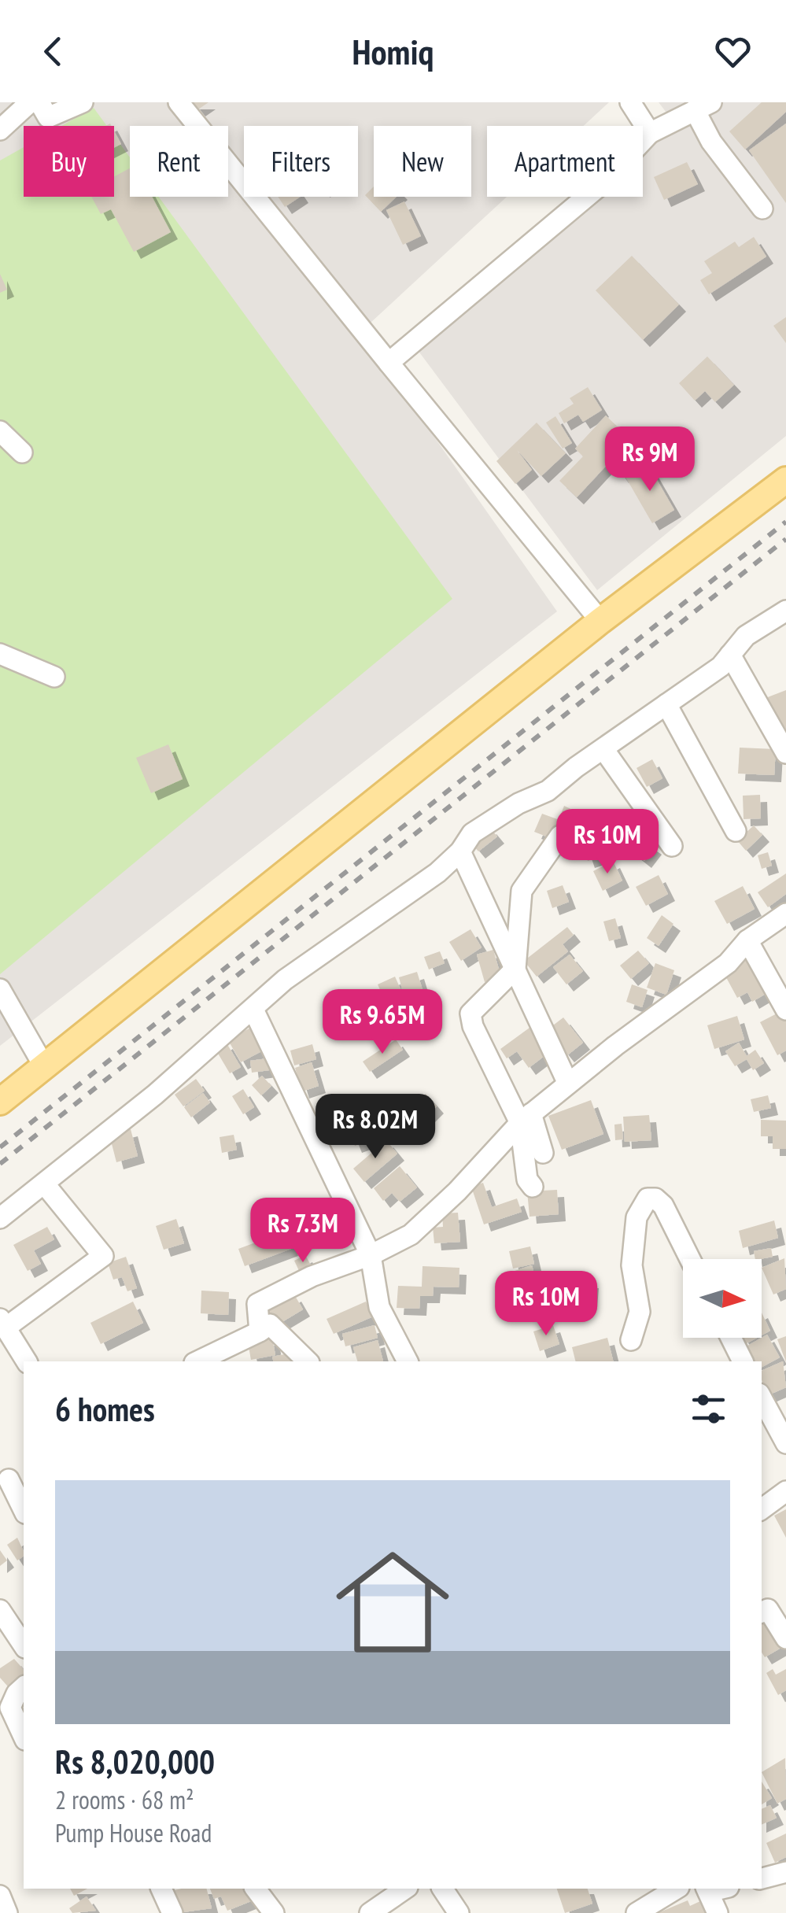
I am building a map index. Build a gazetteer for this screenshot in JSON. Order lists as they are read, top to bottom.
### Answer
{
  "north": "right",
  "page": {
    "header": "Homiq",
    "chip": [
      "Buy",
      "Rent",
      "Filters",
      "New",
      "Apartment"
    ],
    "price": [
      "Rs 9M",
      "Rs 10M",
      "Rs 9.65M",
      "Rs 8.02M",
      "Rs 7.3M",
      "Rs 10M"
    ],
    "heading": "6 homes",
    "list": [
      {
        "name": "Rs 8,020,000",
        "note": "2 rooms · 68 m² · Pump House Road"
      }
    ]
  }
}
